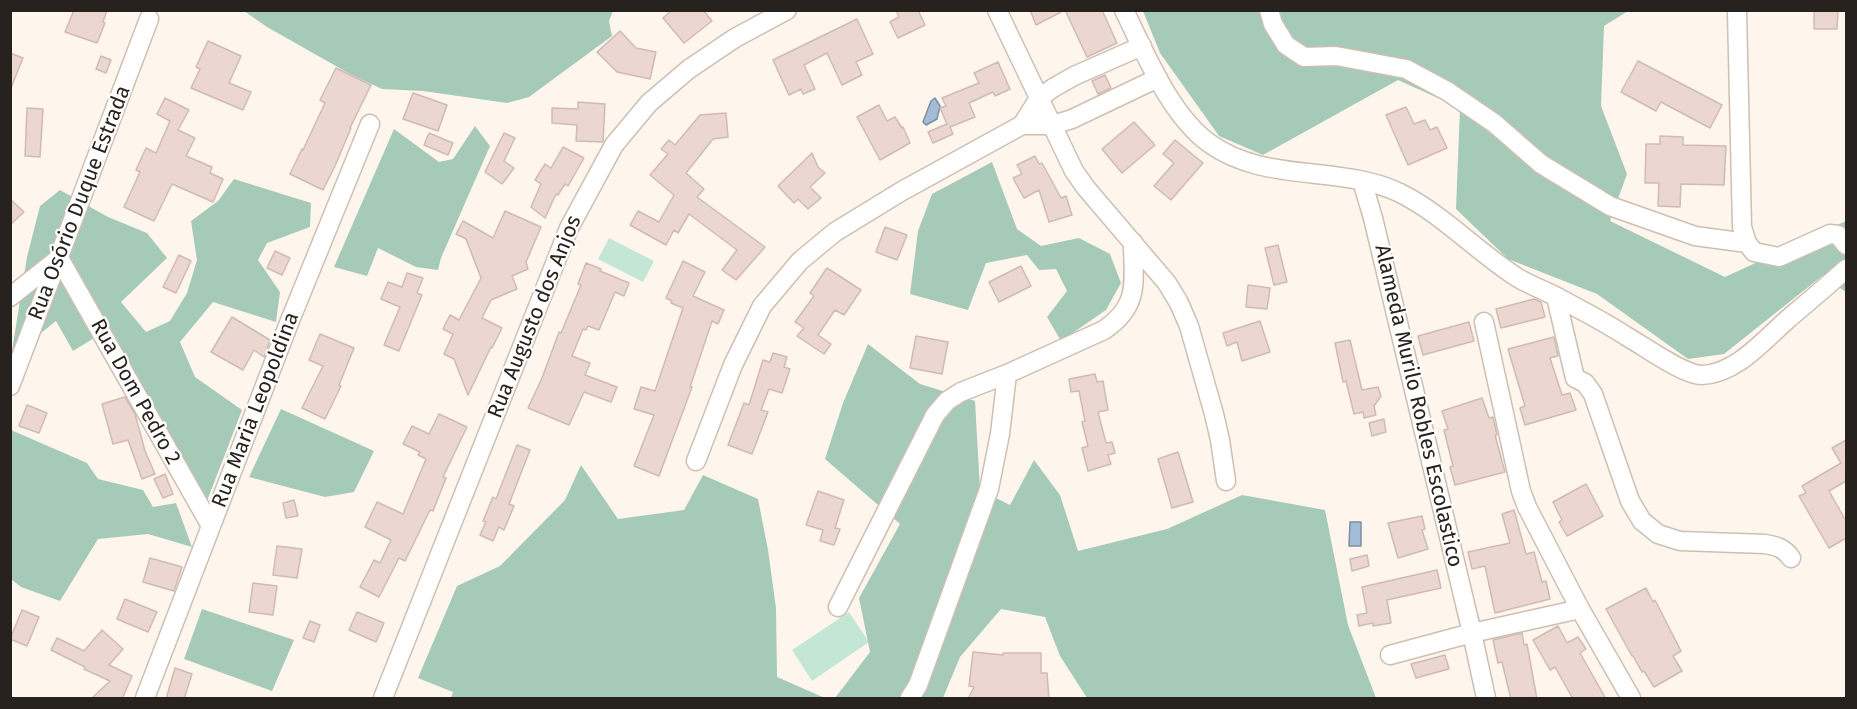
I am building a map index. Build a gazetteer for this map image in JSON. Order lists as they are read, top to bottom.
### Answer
{
  "streets": {
    "street": [
      "Rua Osório Duque Estrada",
      "Rua Augusto dos Anjos",
      "Rua Dom Pedro 2",
      "Alameda Murilo Robles Escolastico",
      "Rua Maria Leopoldina"
    ]
  },
  "crossings": [
    ["Rua Osório Duque Estrada", "Rua Dom Pedro 2"],
    ["Rua Dom Pedro 2", "Rua Maria Leopoldina"]
  ]
}
